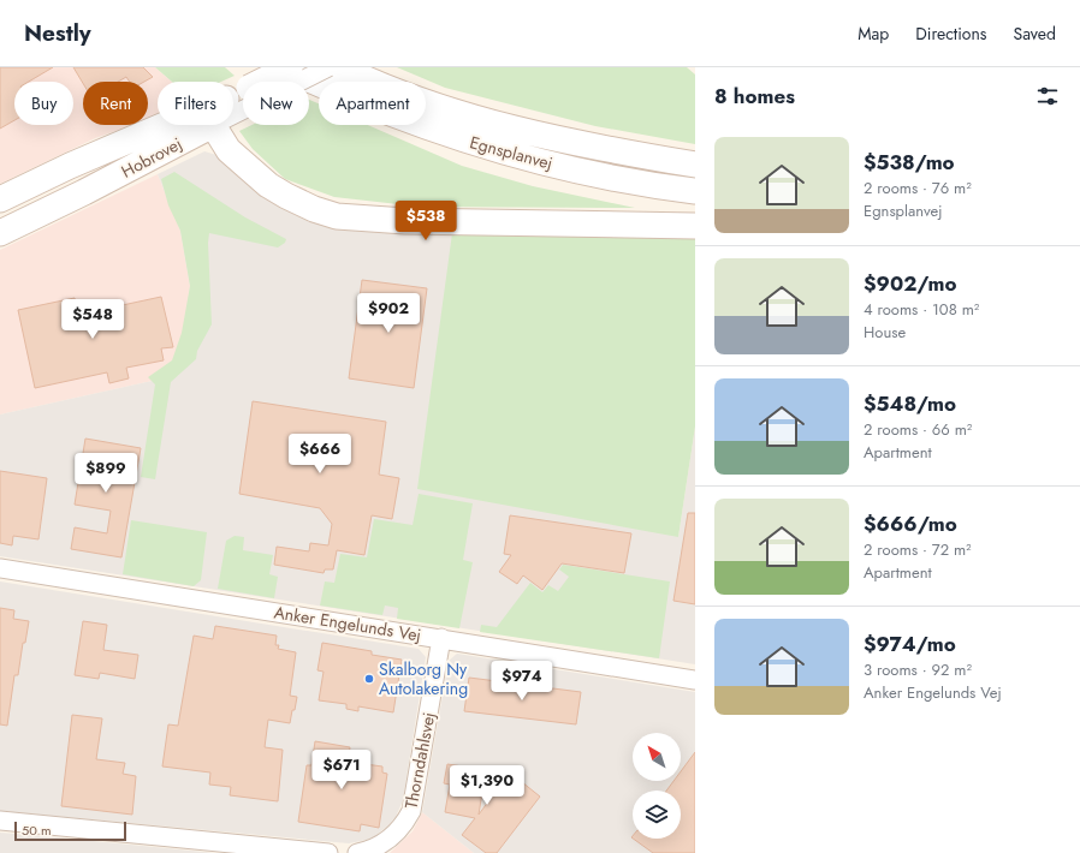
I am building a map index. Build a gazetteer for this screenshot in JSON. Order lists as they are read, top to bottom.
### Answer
{
  "streets": {
    "main road": ["Egnsplanvej", "Hobrovej"],
    "street": ["Anker Engelunds Vej", "Thorndahlsvej"]
  },
  "crossings": [
    ["Anker Engelunds Vej", "Thorndahlsvej"]
  ],
  "places": ["Skalborg Ny Autolakering"],
  "scale_bar": "50 m",
  "north": "top left",
  "page": {
    "header": "Nestly",
    "nav": ["Map", "Directions", "Saved"],
    "heading": "8 homes",
    "chip": [
      "Buy",
      "Rent",
      "Filters",
      "New",
      "Apartment"
    ],
    "list": [
      {
        "name": "$538/mo",
        "note": "2 rooms · 76 m² · Egnsplanvej"
      },
      {
        "name": "$902/mo",
        "note": "4 rooms · 108 m² · House"
      },
      {
        "name": "$548/mo",
        "note": "2 rooms · 66 m² · Apartment"
      },
      {
        "name": "$666/mo",
        "note": "2 rooms · 72 m² · Apartment"
      },
      {
        "name": "$974/mo",
        "note": "3 rooms · 92 m² · Anker Engelunds Vej"
      }
    ],
    "price": [
      "$538",
      "$902",
      "$548",
      "$666",
      "$899",
      "$974",
      "$671",
      "$1,390"
    ],
    "scale": "50 m"
  }
}
